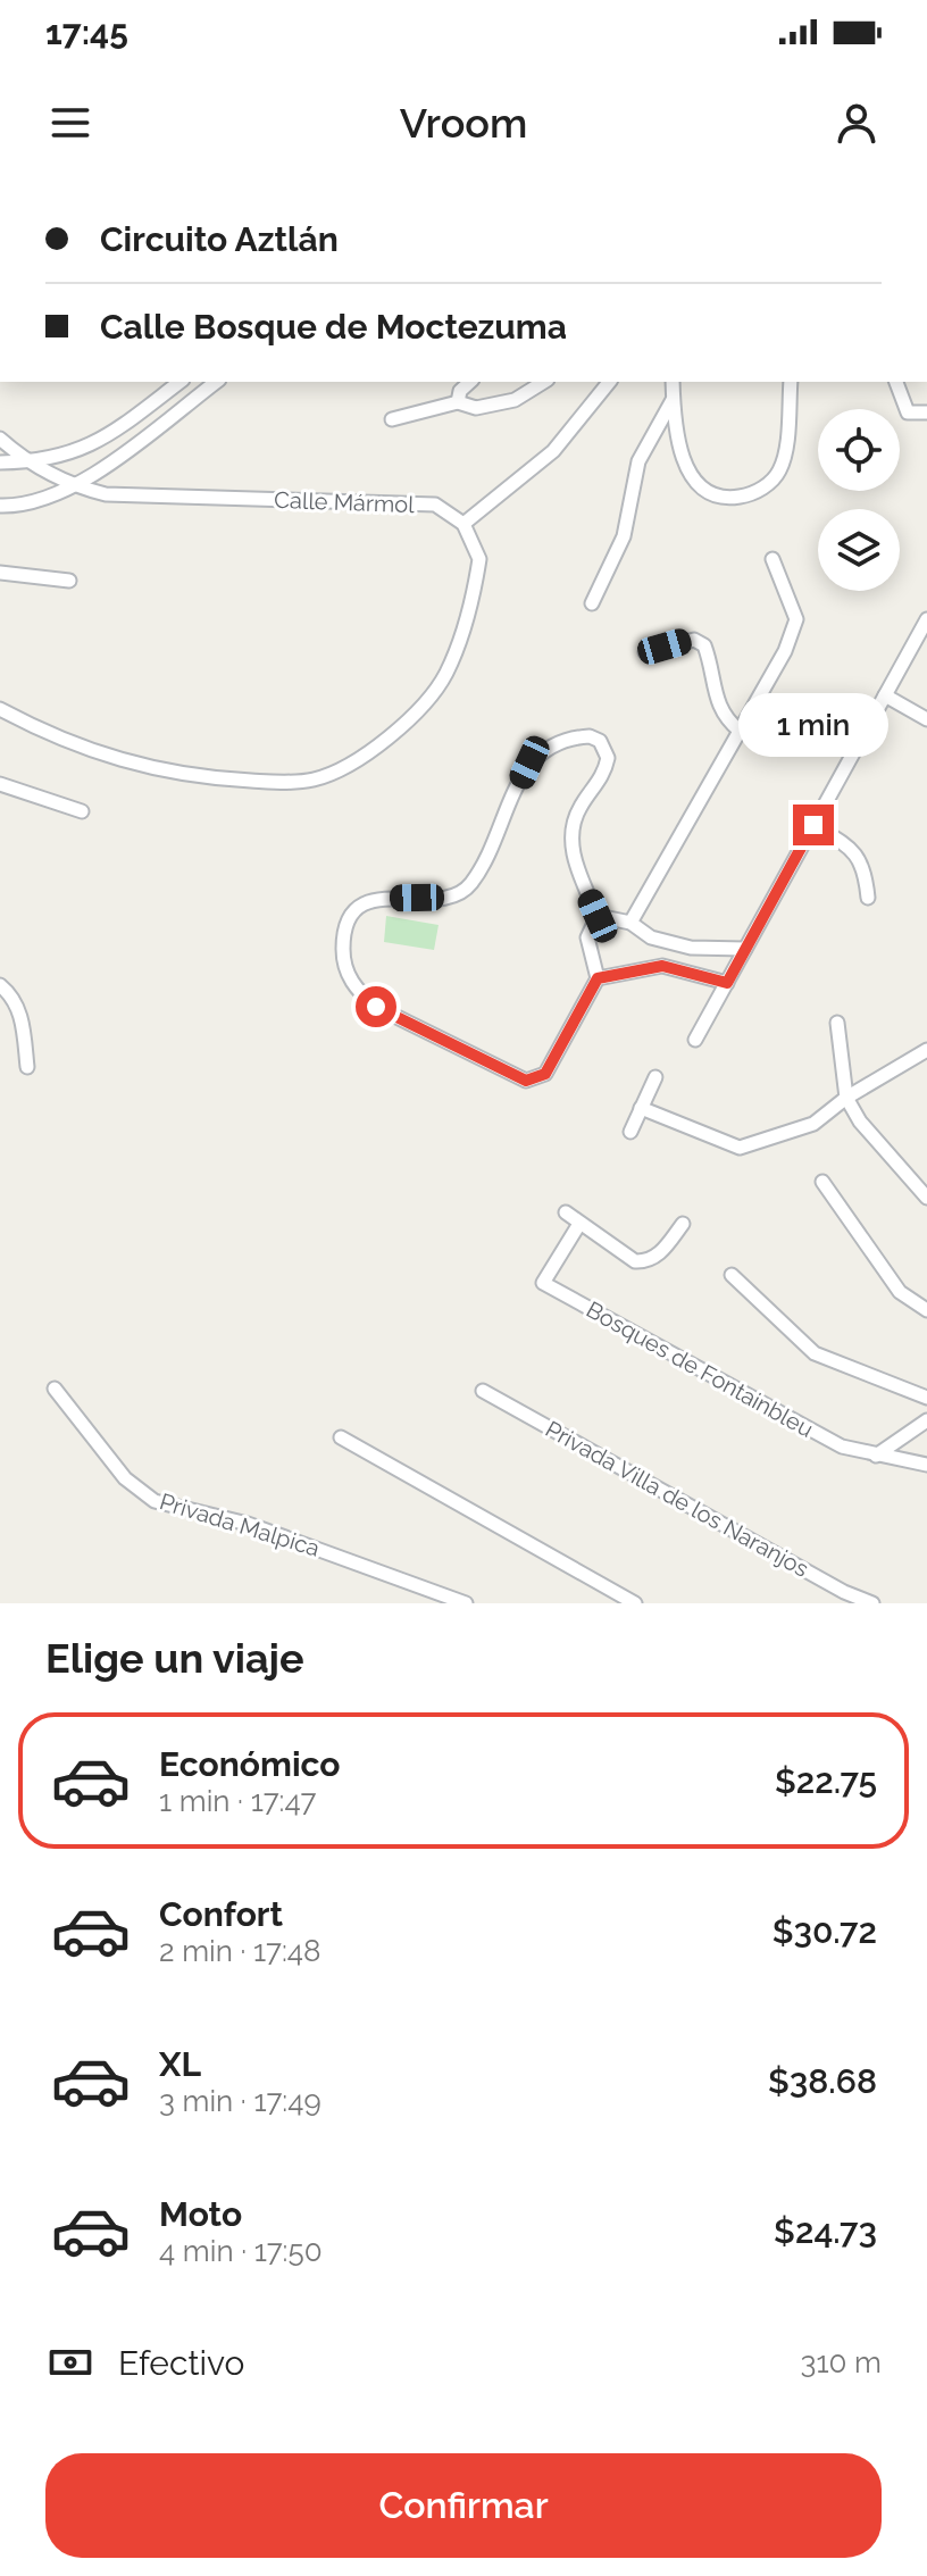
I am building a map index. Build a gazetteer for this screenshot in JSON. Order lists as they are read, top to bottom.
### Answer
{
  "streets": {
    "street": [
      "Calle Mármol",
      "Bosques de Fontainbleu",
      "Privada Villa de los Naranjos",
      "Privada Malpica"
    ]
  },
  "page": {
    "status": "17:45",
    "header": "Vroom",
    "banner": ["Circuito Aztlán", "Calle Bosque de Moctezuma"],
    "bubble": "1 min",
    "heading": "Elige un viaje",
    "list": [
      {
        "name": "Económico",
        "note": "1 min · 17:47",
        "value": "$22.75"
      },
      {
        "name": "Confort",
        "note": "2 min · 17:48",
        "value": "$30.72"
      },
      {
        "name": "XL",
        "note": "3 min · 17:49",
        "value": "$38.68"
      },
      {
        "name": "Moto",
        "note": "4 min · 17:50",
        "value": "$24.73"
      }
    ],
    "pay": ["Efectivo", "310 m"],
    "buttons": "Confirmar"
  }
}
